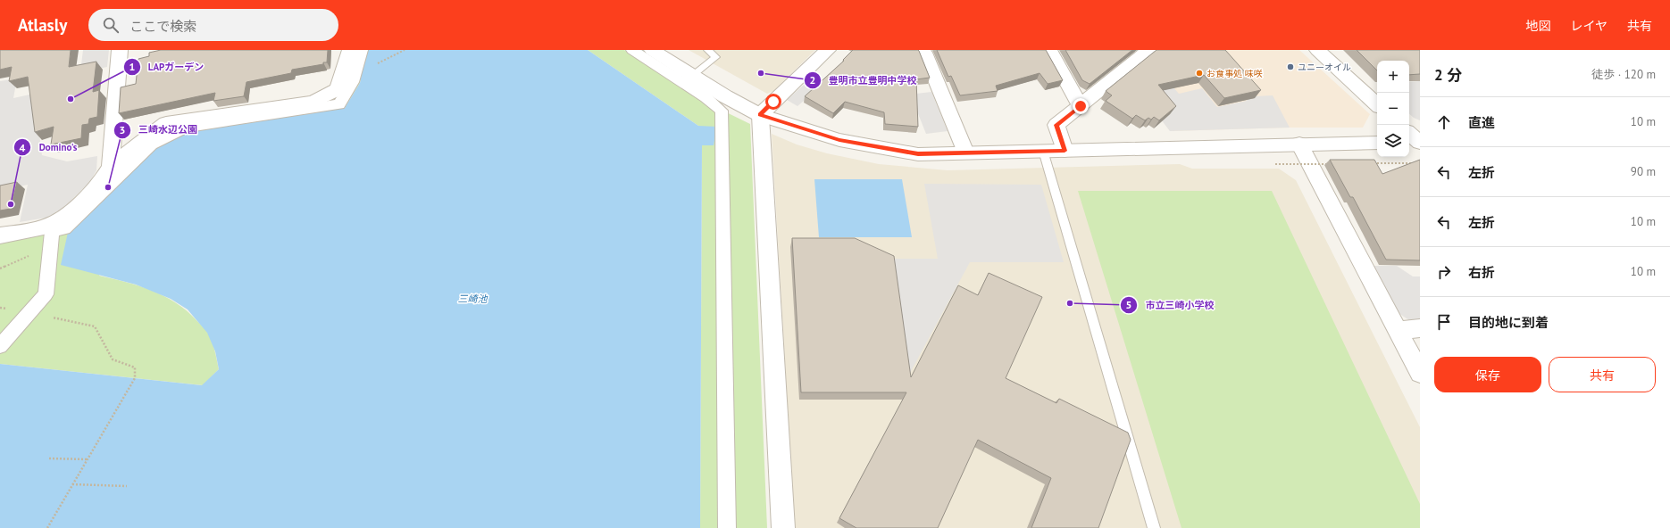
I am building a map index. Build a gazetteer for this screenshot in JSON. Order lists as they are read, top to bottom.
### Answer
{
  "water": ["三崎池"],
  "places": [
    "ユニーオイル",
    "豊明市立豊明中学校",
    "お食事処 味咲",
    "LAPガーデン",
    "三崎水辺公園",
    "Domino's",
    "市立三崎小学校"
  ],
  "page": {
    "header": "Atlasly",
    "search": "ここで検索",
    "nav": ["地図", "レイヤ", "共有"],
    "heading": ["2 分", "徒歩 · 120 m"],
    "map_buttons": ["+", "−"],
    "list": [
      ["直進", "10 m"],
      ["左折", "90 m"],
      ["左折", "10 m"],
      ["右折", "10 m"],
      "目的地に到着"
    ],
    "buttons": ["保存", "共有"]
  }
}
